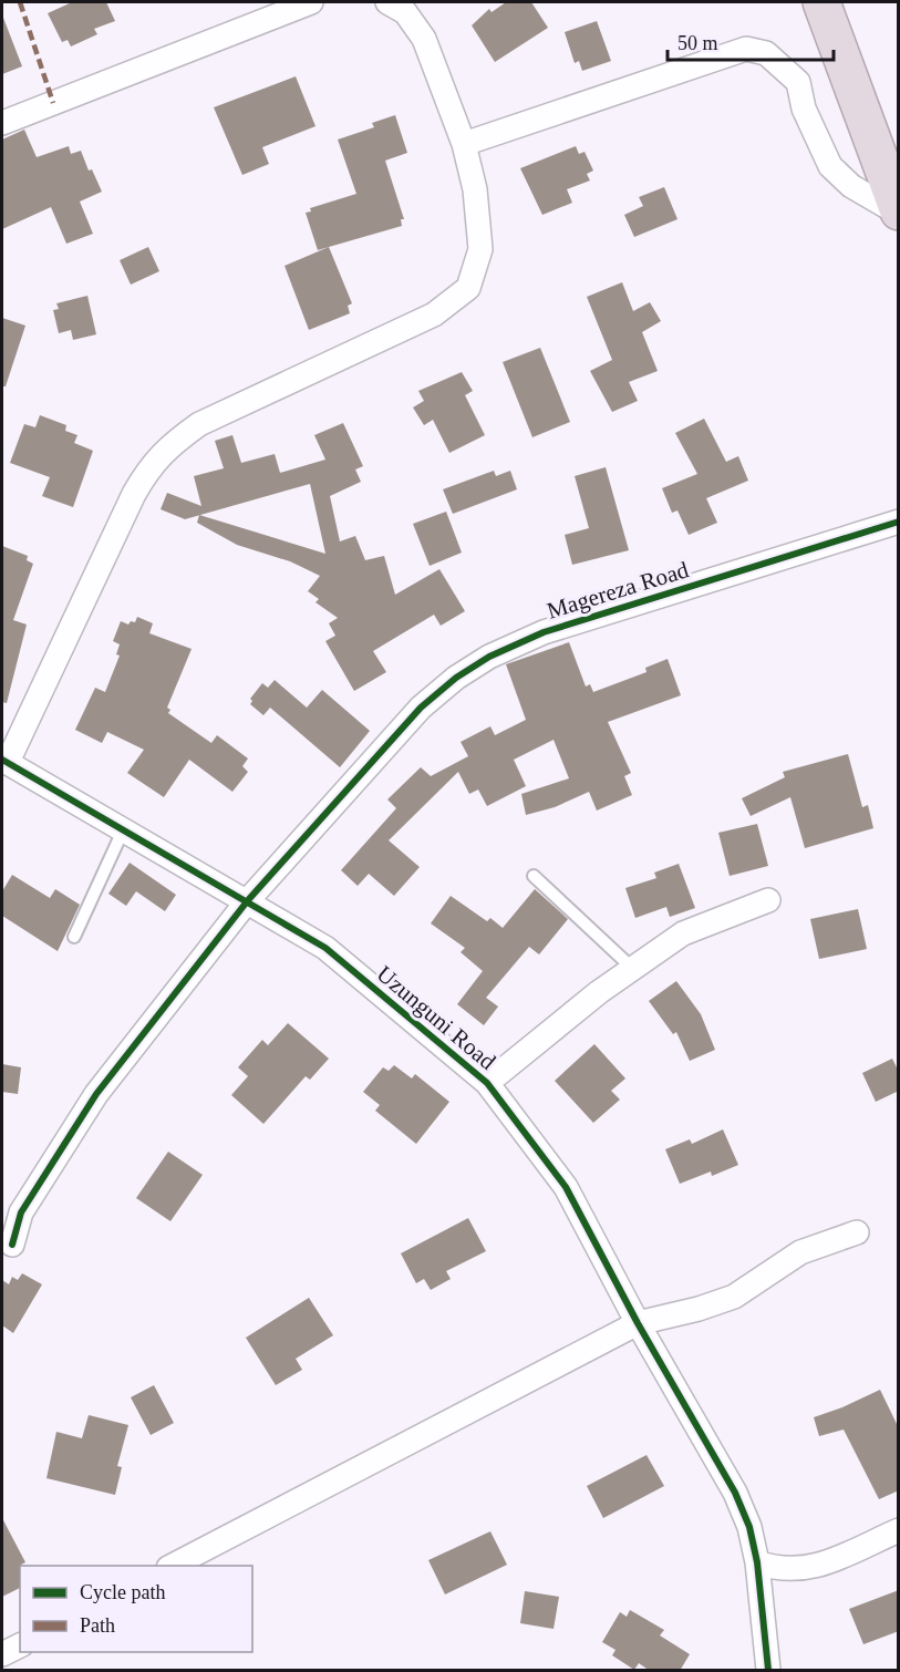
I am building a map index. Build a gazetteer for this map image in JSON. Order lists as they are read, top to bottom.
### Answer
{
  "streets": {
    "street": ["Magereza Road", "Uzunguni Road"]
  },
  "crossings": [
    ["Magereza Road", "Uzunguni Road"]
  ],
  "legend": ["Cycle path", "Path"],
  "scale_bar": "50 m"
}
